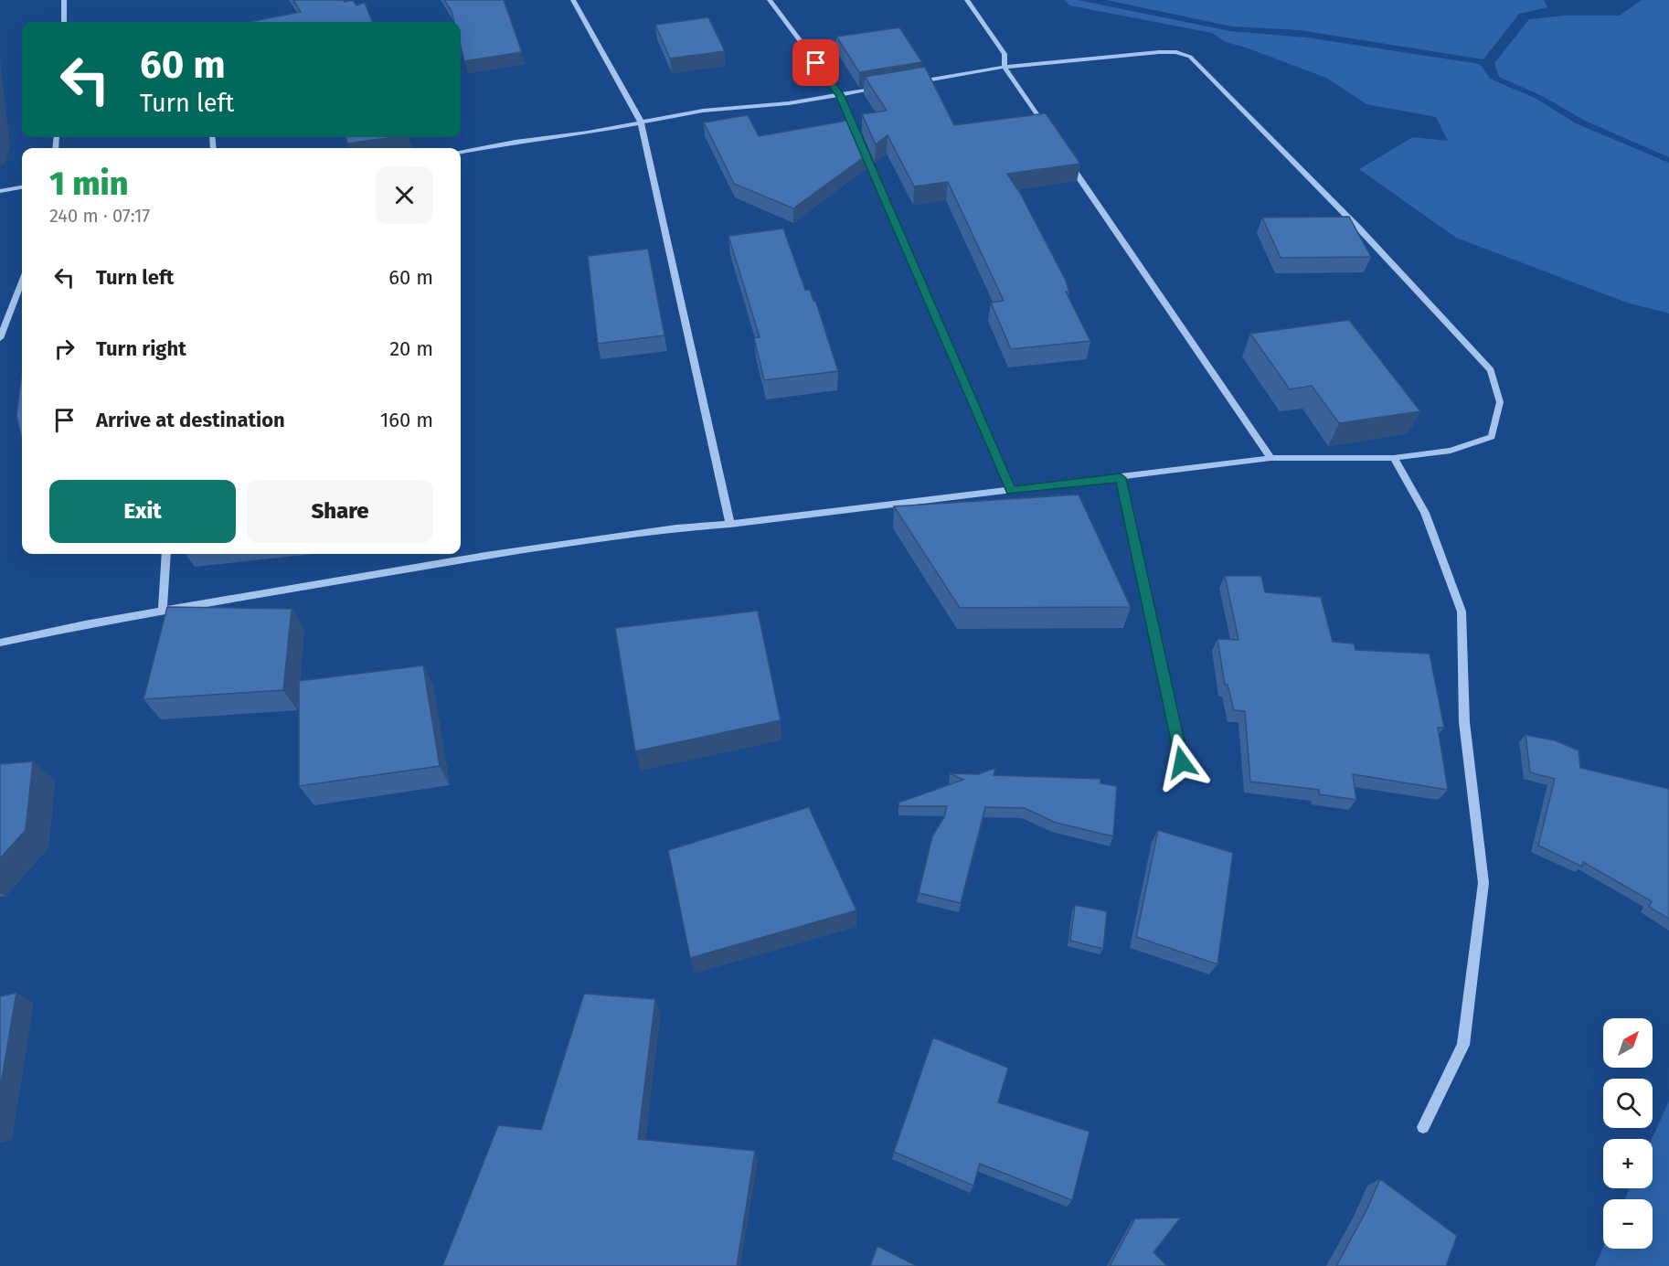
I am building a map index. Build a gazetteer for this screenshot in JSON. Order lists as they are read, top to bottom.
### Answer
{
  "north": "top right",
  "page": {
    "turn": ["60 m", "Turn left"],
    "heading": ["1 min", "240 m · 07:17"],
    "list": [
      {
        "name": "Turn left",
        "value": "60 m"
      },
      {
        "name": "Turn right",
        "value": "20 m"
      },
      {
        "name": "Arrive at destination",
        "value": "160 m"
      }
    ],
    "buttons": ["Exit", "Share"],
    "map_buttons": ["+", "−"]
  }
}
